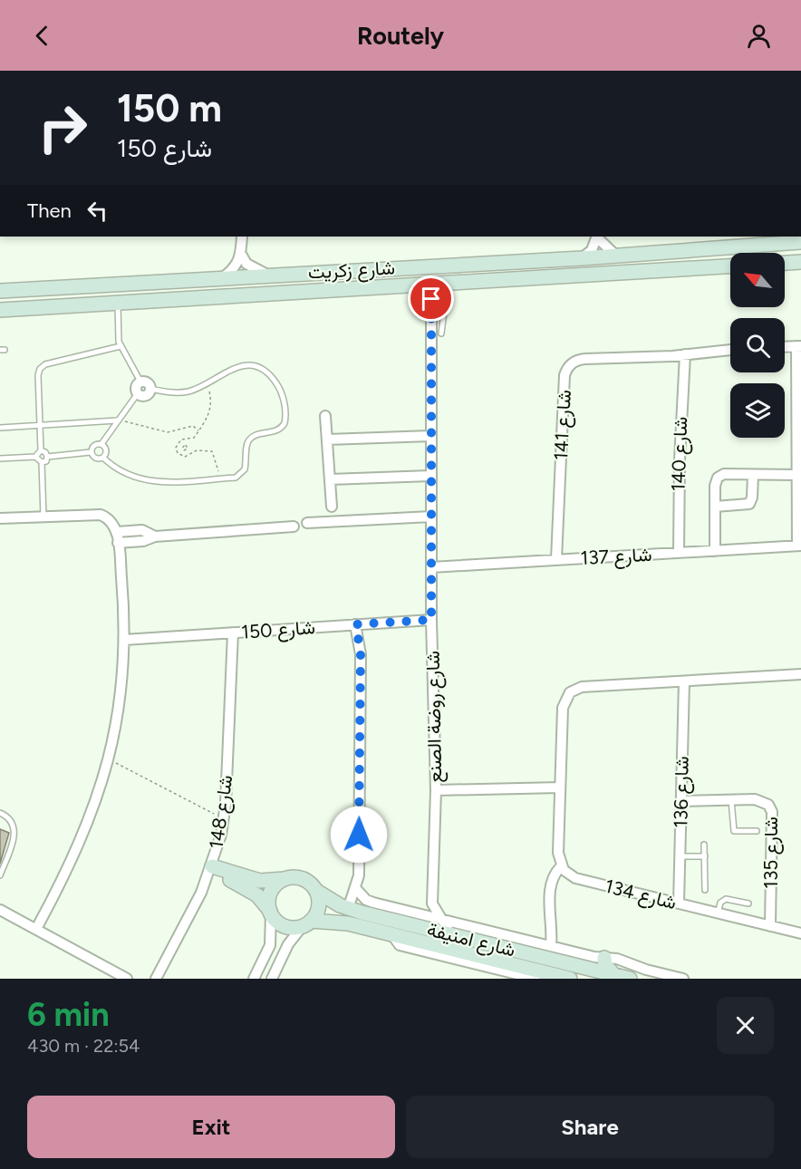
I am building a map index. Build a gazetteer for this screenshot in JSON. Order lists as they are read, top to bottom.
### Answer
{
  "streets": {
    "street": [
      "شارع زكريت",
      "شارع 141",
      "شارع 140",
      "شارع 137",
      "شارع 150",
      "شارع روضة الصنع",
      "شارع 136",
      "شارع 148",
      "شارع 135",
      "شارع 134",
      "شارع امنيفة"
    ]
  },
  "crossings": [
    ["شارع زكريت", "شارع روضة الصنع"],
    ["شارع 141", "شارع 140"],
    ["شارع 141", "شارع 137"],
    ["شارع 140", "شارع 137"],
    ["شارع 137", "شارع روضة الصنع"],
    ["شارع 150", "شارع روضة الصنع"],
    ["شارع 150", "شارع 148"],
    ["شارع روضة الصنع", "شارع امنيفة"],
    ["شارع 136", "شارع 135"],
    ["شارع 136", "شارع 134"],
    ["شارع 135", "شارع 134"]
  ],
  "north": "top left",
  "page": {
    "header": "Routely",
    "turn": ["150 m", "شارع 150"],
    "then": "Then",
    "heading": ["6 min", "430 m · 22:54"],
    "buttons": ["Exit", "Share"]
  }
}
